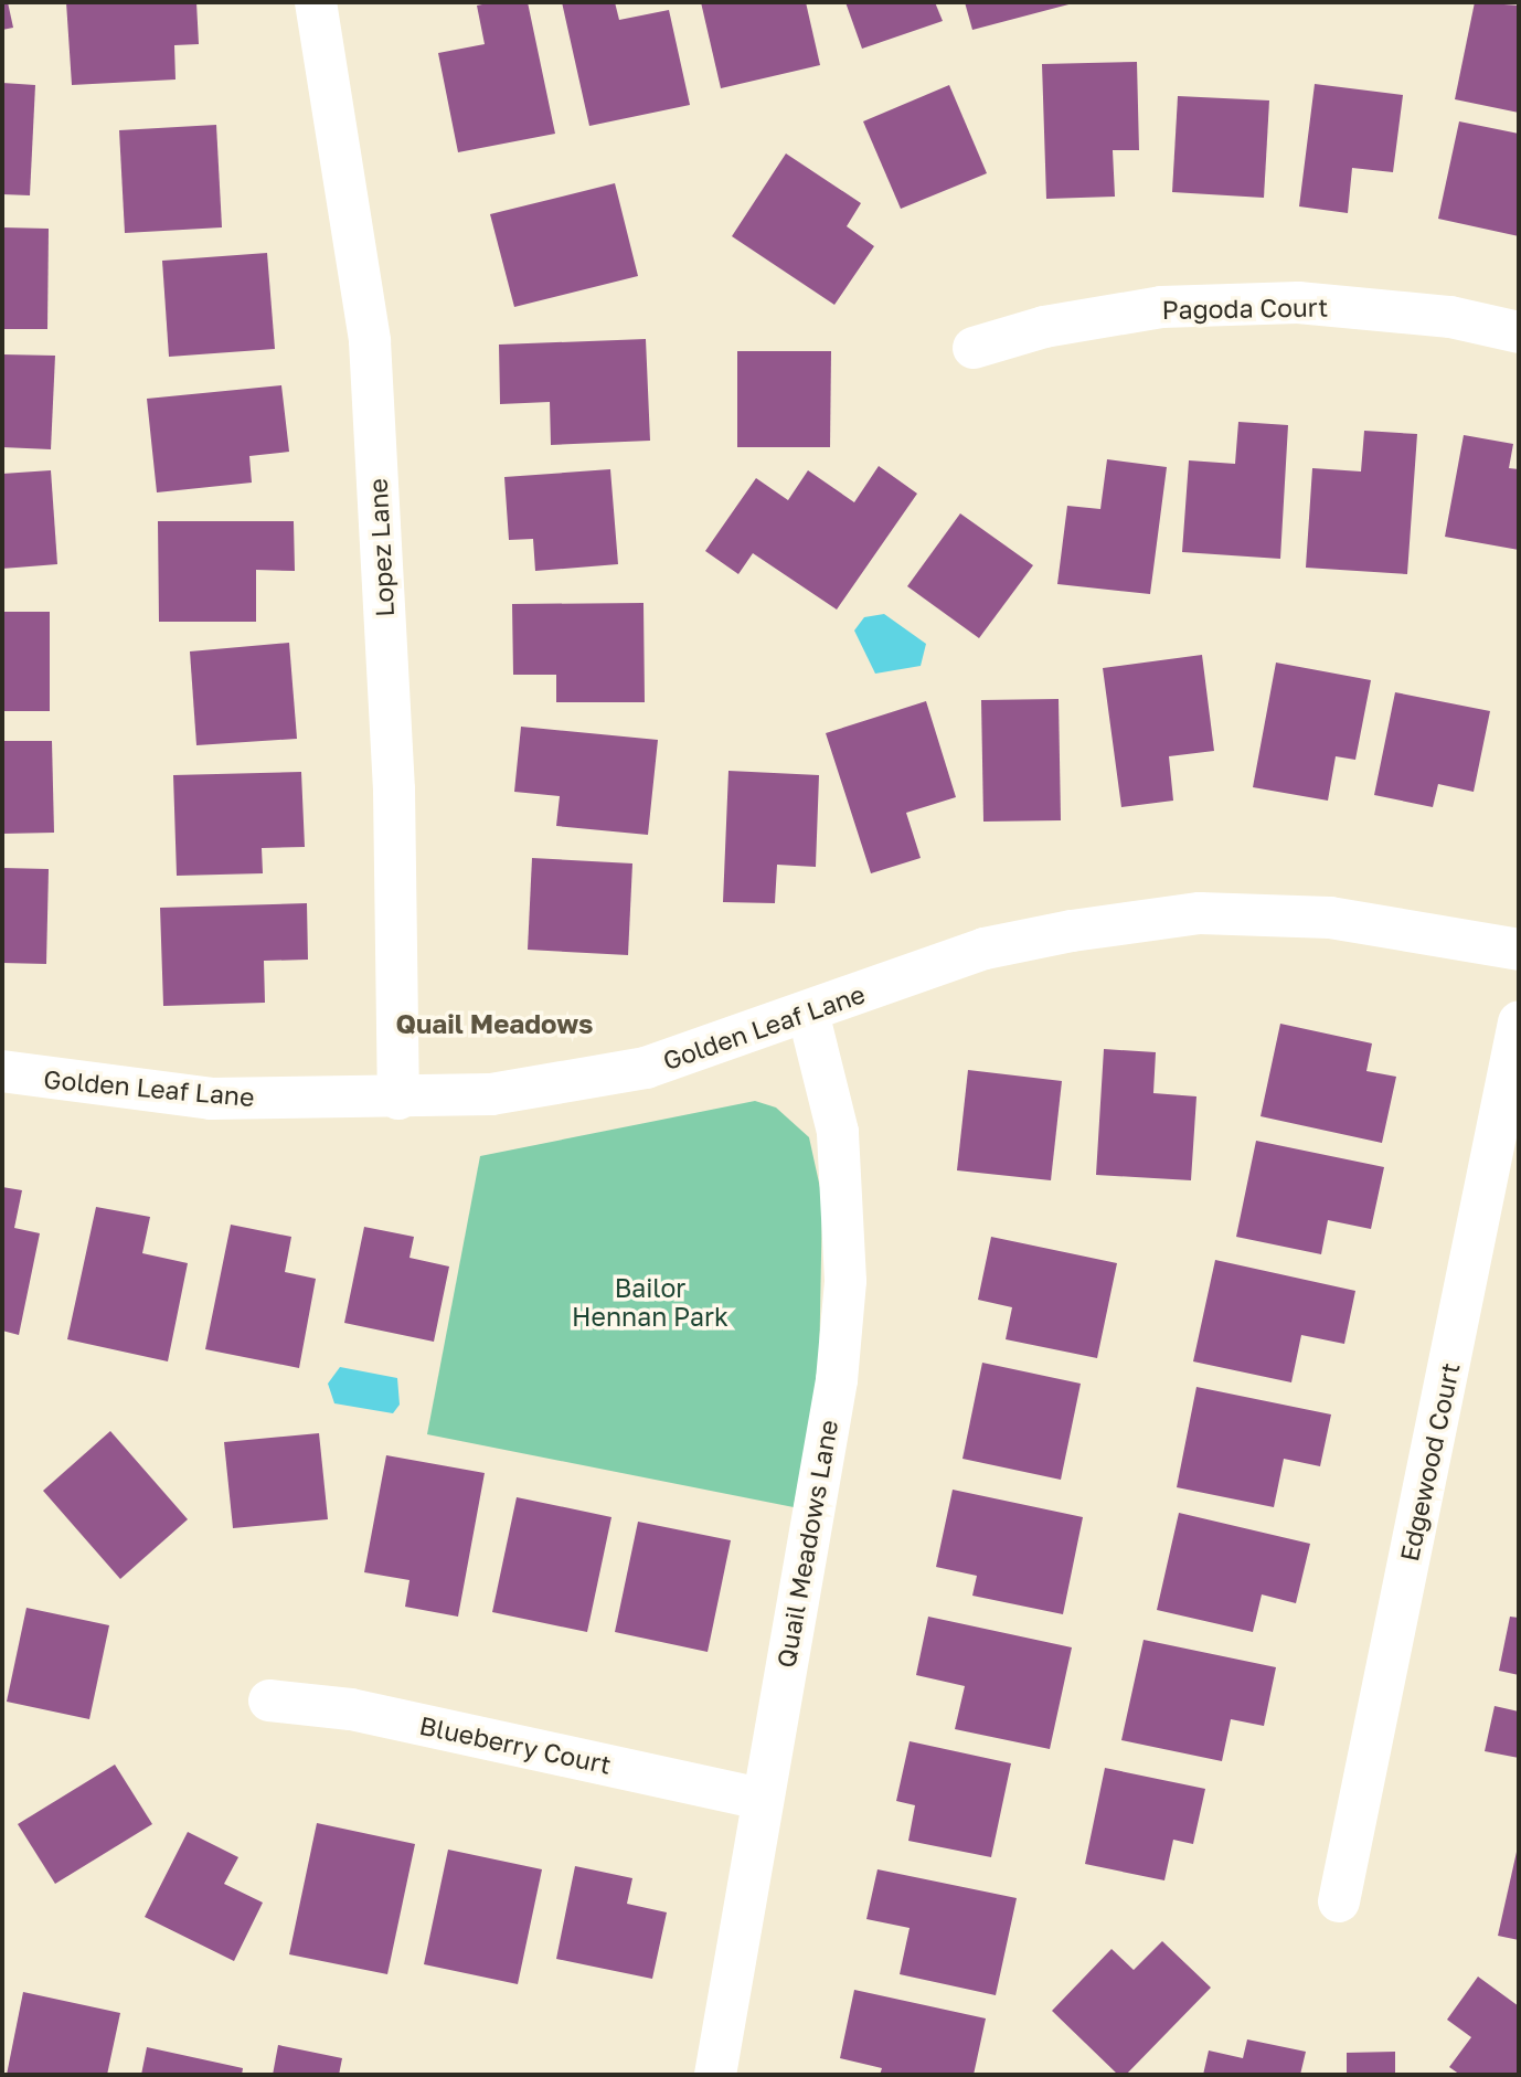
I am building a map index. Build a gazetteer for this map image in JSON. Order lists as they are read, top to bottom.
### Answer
{
  "streets": {
    "street": [
      "Pagoda Court",
      "Lopez Lane",
      "Golden Leaf Lane",
      "Edgewood Court",
      "Quail Meadows Lane",
      "Blueberry Court"
    ]
  },
  "crossings": [
    ["Lopez Lane", "Golden Leaf Lane"],
    ["Golden Leaf Lane", "Quail Meadows Lane"],
    ["Quail Meadows Lane", "Blueberry Court"]
  ],
  "districts": ["Quail Meadows"],
  "parks": ["Bailor Hennan Park"]
}
